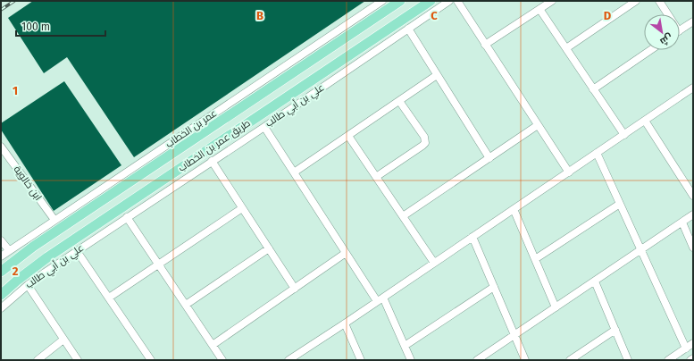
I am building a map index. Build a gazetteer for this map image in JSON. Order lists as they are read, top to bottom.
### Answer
{
  "streets": {
    "main road": ["طريق عمر بن الخطاب"],
    "street": ["علي بن أبي طالب", "عمر بن الخطاب", "ابن خالوية"]
  },
  "crossings": [
    ["عمر بن الخطاب", "ابن خالوية"]
  ],
  "scale_bar": "100 m",
  "north": "bottom right",
  "grid": {
    "columns": ["B", "C", "D"],
    "rows": ["1", "2"]
  }
}
